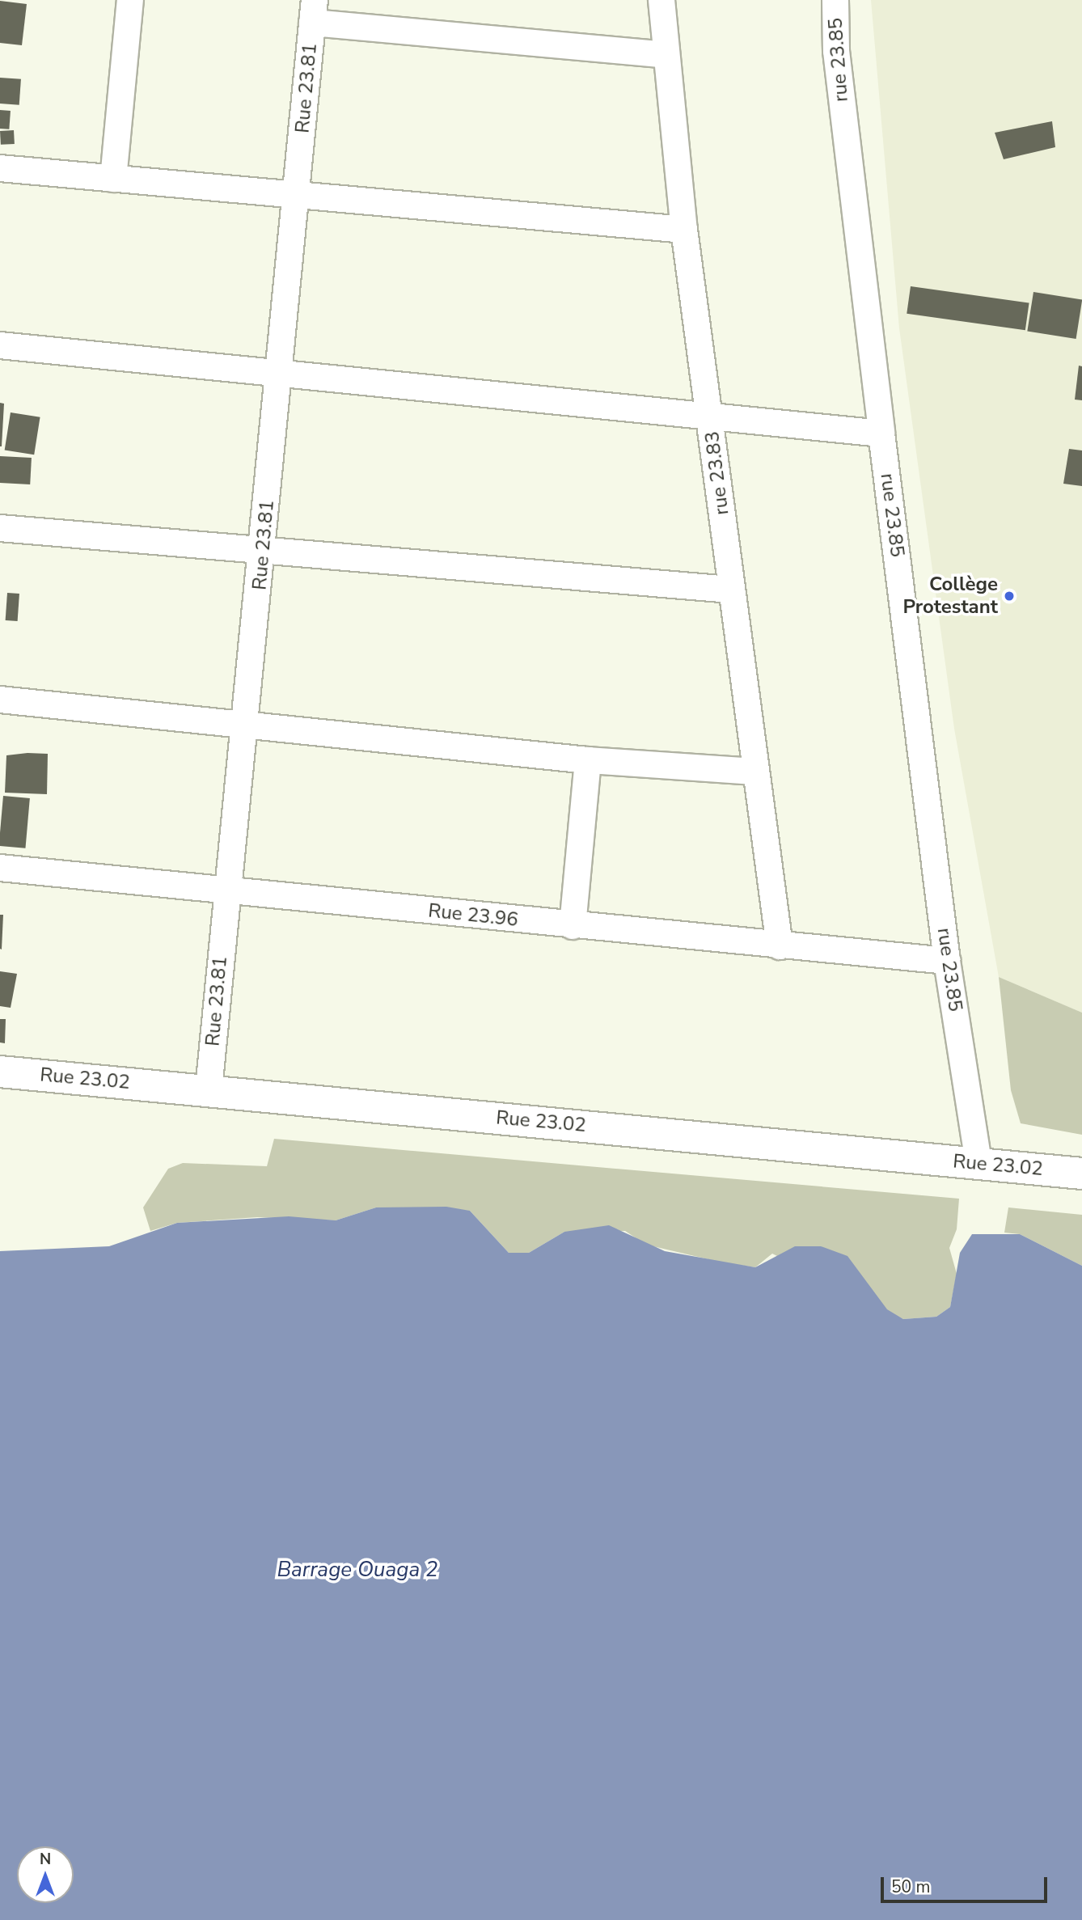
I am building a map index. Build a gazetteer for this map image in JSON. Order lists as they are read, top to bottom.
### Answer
{
  "streets": {
    "street": [
      "rue 23.85",
      "Rue 23.81",
      "rue 23.83",
      "Rue 23.96",
      "Rue 23.02"
    ]
  },
  "crossings": [
    ["rue 23.85", "Rue 23.96"],
    ["rue 23.85", "Rue 23.02"],
    ["Rue 23.81", "Rue 23.96"],
    ["Rue 23.81", "Rue 23.02"],
    ["rue 23.83", "Rue 23.96"]
  ],
  "water": ["Barrage Ouaga 2"],
  "places": ["Collège Protestant"],
  "scale_bar": "50 m",
  "north": "top"
}
